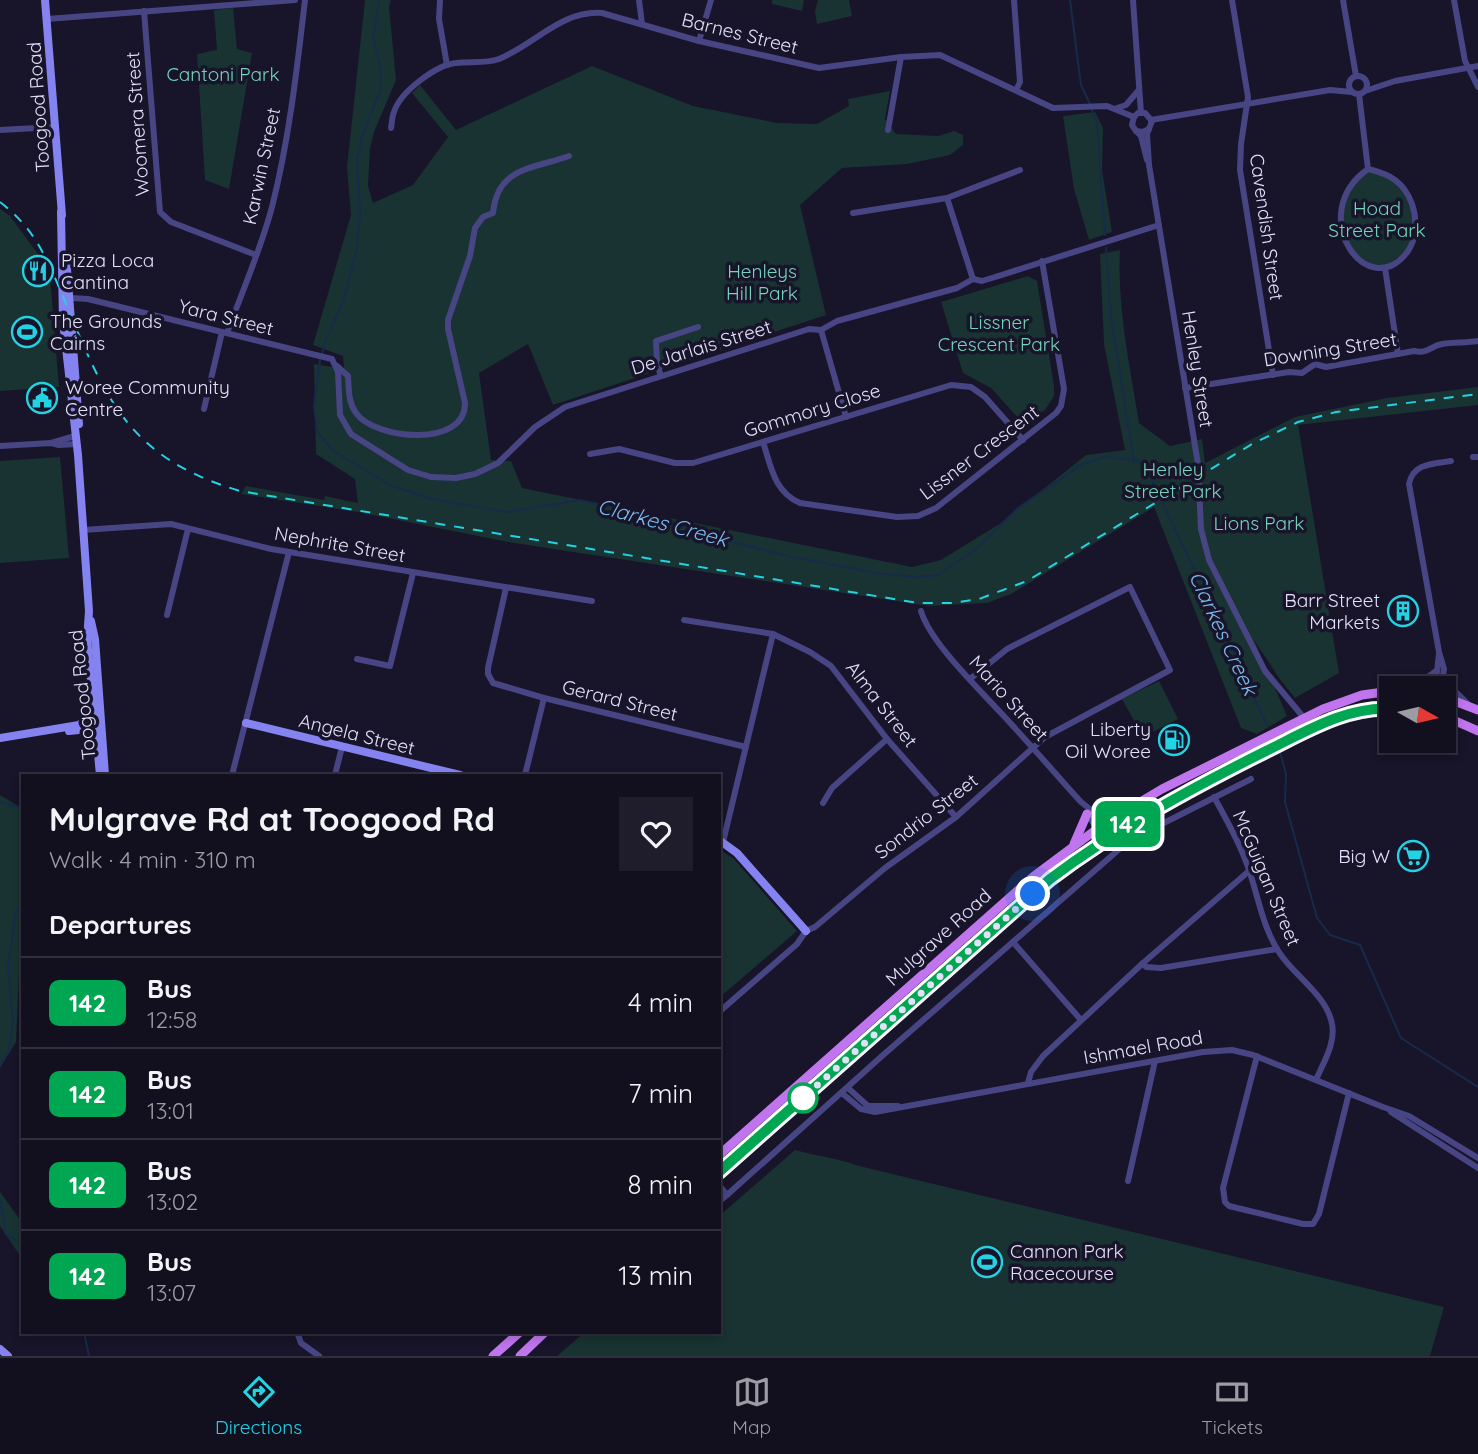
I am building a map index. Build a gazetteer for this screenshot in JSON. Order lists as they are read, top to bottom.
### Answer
{
  "streets": {
    "main road": ["Mulgrave Road"],
    "street": [
      "Barnes Street",
      "Toogood Road",
      "Woomera Street",
      "Karwin Street",
      "Cavendish Street",
      "Yara Street",
      "De Jarlais Street",
      "Downing Street",
      "Henley Street",
      "Gommory Close",
      "Lissner Crescent",
      "Nephrite Street",
      "Mario Street",
      "Gerard Street",
      "Alma Street",
      "Angela Street",
      "Sondrio Street",
      "McGuigan Street",
      "Ishmael Road"
    ]
  },
  "crossings": [
    ["Barnes Street", "Henley Street"],
    ["Toogood Road", "Yara Street"],
    ["Toogood Road", "Nephrite Street"],
    ["Woomera Street", "Karwin Street"],
    ["Karwin Street", "Yara Street"],
    ["Cavendish Street", "Downing Street"],
    ["Yara Street", "De Jarlais Street"],
    ["De Jarlais Street", "Henley Street"],
    ["De Jarlais Street", "Lissner Crescent"],
    ["Downing Street", "Henley Street"],
    ["Henley Street", "Mulgrave Road"],
    ["Gommory Close", "Lissner Crescent"],
    ["Nephrite Street", "Gerard Street"],
    ["Mario Street", "Sondrio Street"],
    ["Mario Street", "Mulgrave Road"],
    ["Alma Street", "Sondrio Street"],
    ["McGuigan Street", "Ishmael Road"]
  ],
  "water": ["Clarkes Creek"],
  "parks": [
    "Cantoni Park",
    "Hoad Street Park",
    "Henleys Hill Park",
    "Lissner Crescent Park",
    "Henley Street Park",
    "Lions Park"
  ],
  "places": {
    "restaurant": ["Pizza Loca Cantina"],
    "sports": ["The Grounds Cairns", "Cannon Park Racecourse"],
    "public building": ["Woree Community Centre"],
    "building": ["Barr Street Markets"],
    "fuel station": ["Liberty Oil Woree"],
    "supermarket": ["Big W"]
  },
  "lines": ["bus line 142"],
  "north": "right",
  "page": {
    "on_map": "142",
    "heading": [
      ["Mulgrave Rd at Toogood Rd", "Walk · 4 min · 310 m"],
      "Departures"
    ],
    "list": [
      {
        "mark": "142",
        "name": "Bus",
        "note": "12:58",
        "value": "4 min"
      },
      {
        "mark": "142",
        "name": "Bus",
        "note": "13:01",
        "value": "7 min"
      },
      {
        "mark": "142",
        "name": "Bus",
        "note": "13:02",
        "value": "8 min"
      },
      {
        "mark": "142",
        "name": "Bus",
        "note": "13:07",
        "value": "13 min"
      }
    ],
    "tabs": ["Directions", "Map", "Tickets"]
  }
}
